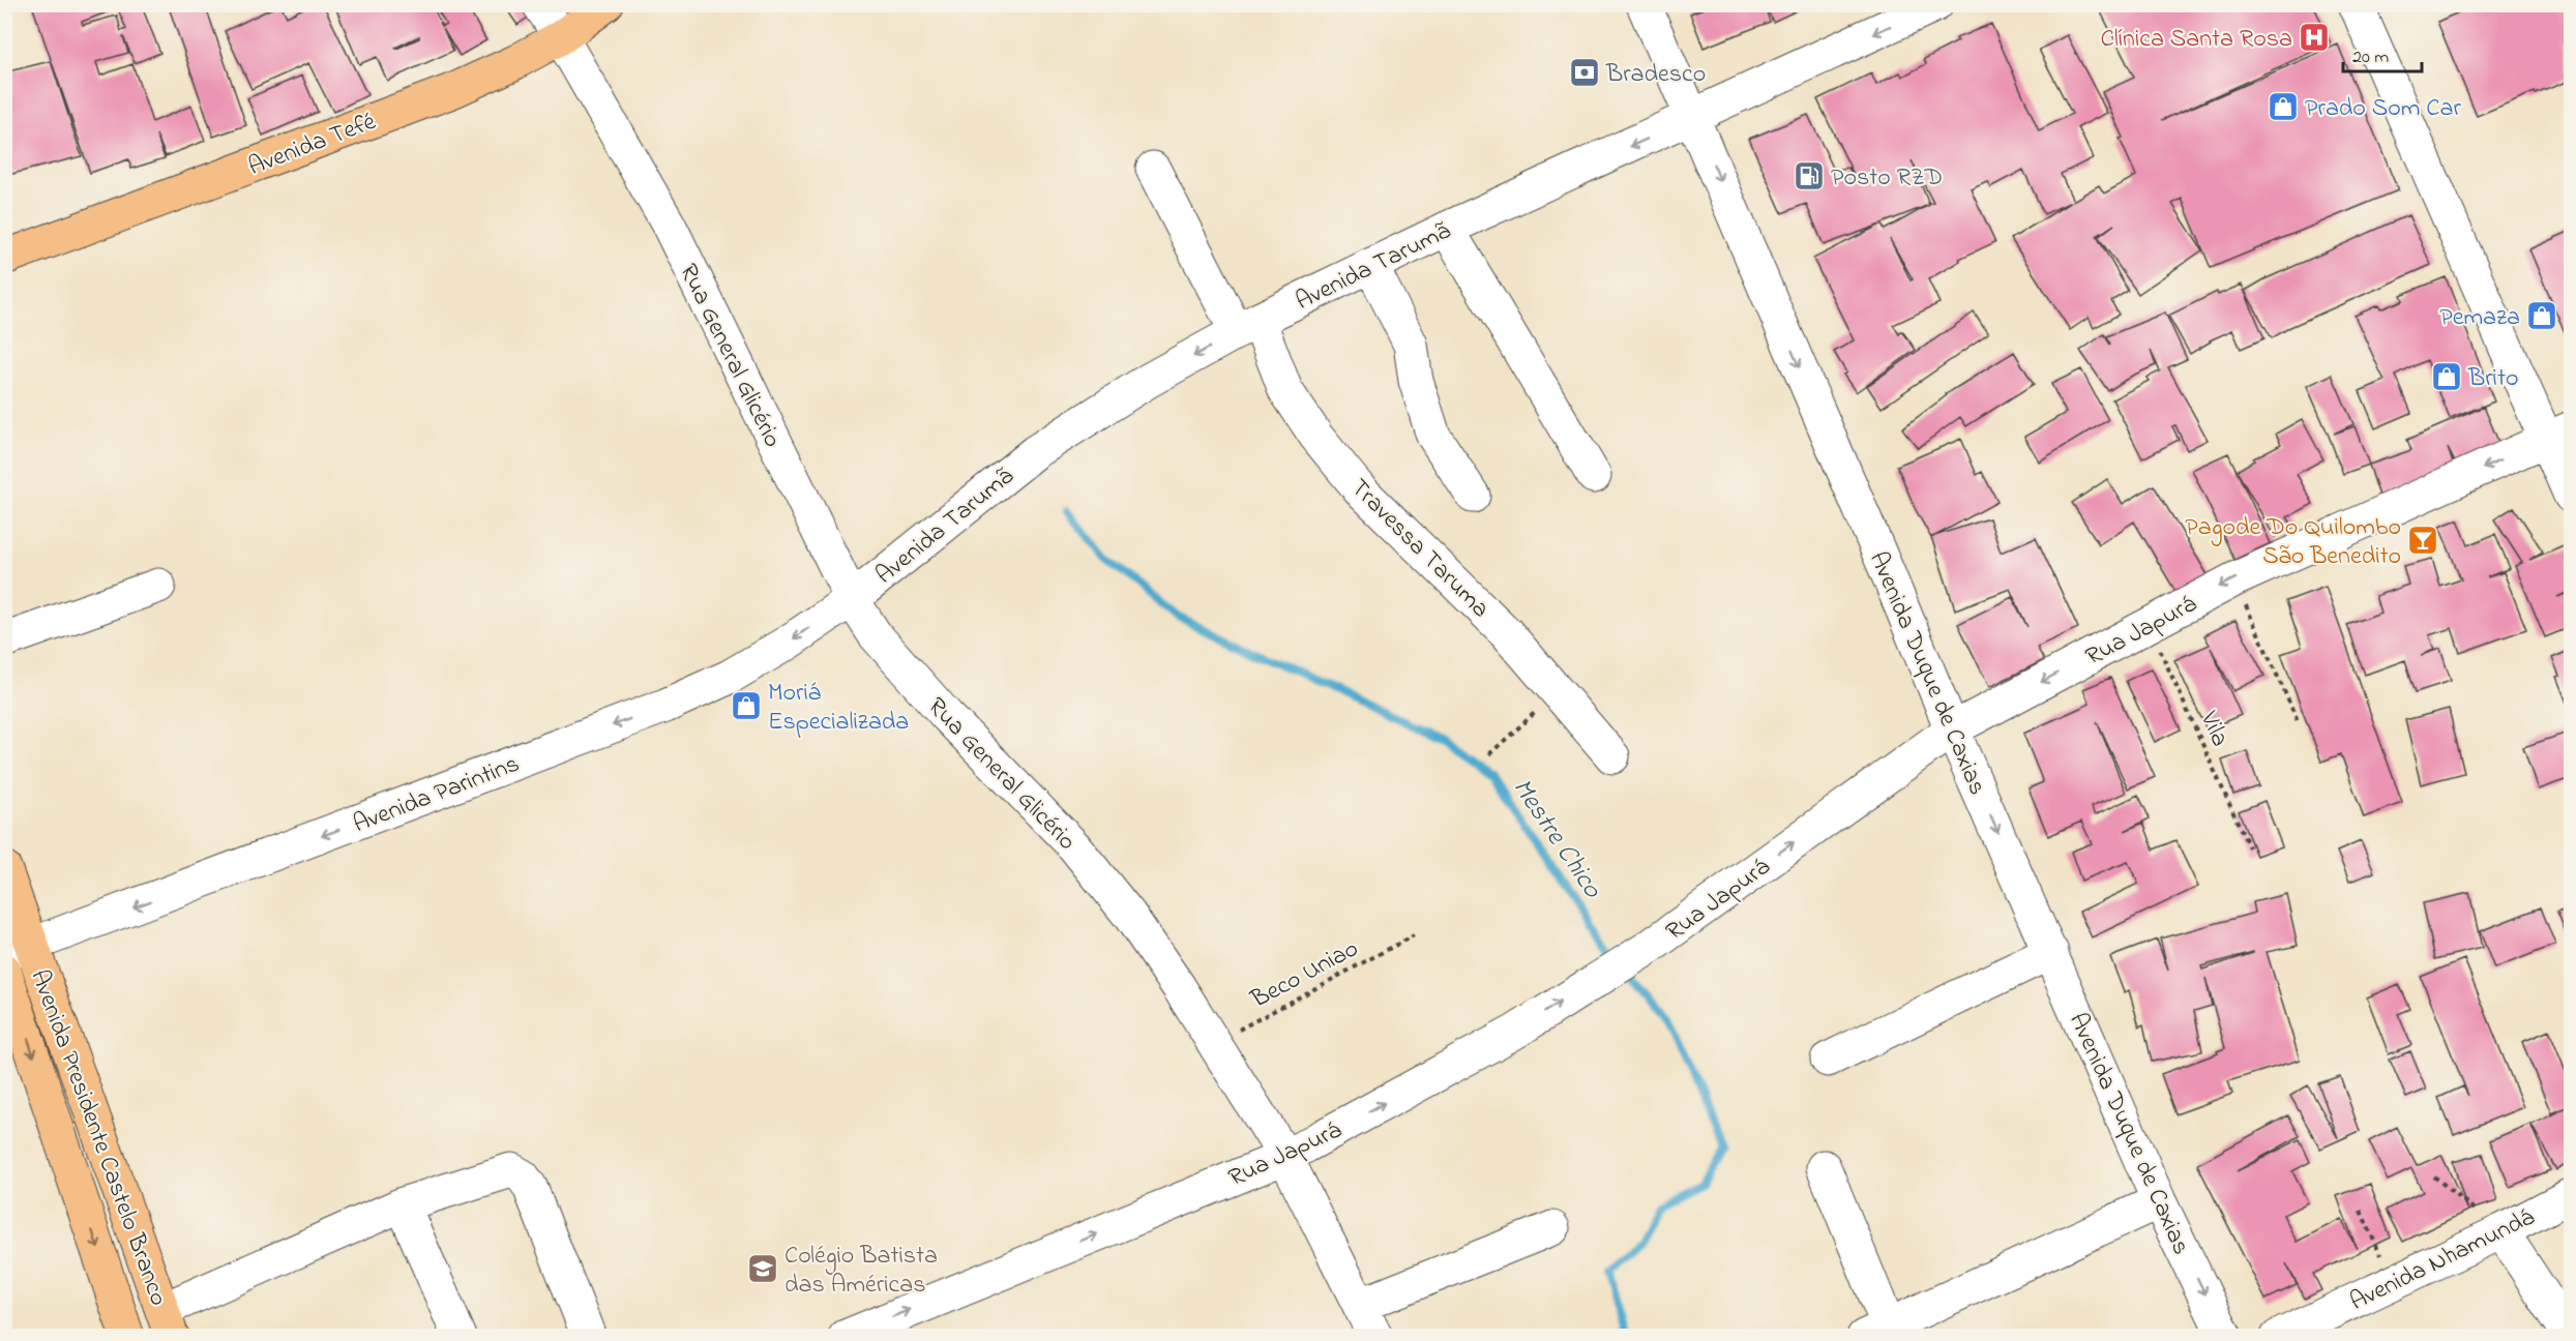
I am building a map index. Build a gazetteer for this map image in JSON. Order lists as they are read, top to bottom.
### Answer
{
  "streets": {
    "main road": ["Avenida Tefé", "Avenida Presidente Castelo Branco"],
    "street": [
      "Avenida Tarumã",
      "Rua General Glicério",
      "Travessa Taruma",
      "Rua Japurá",
      "Avenida Duque de Caxias",
      "Avenida Parintins",
      "Avenida Nhamundá"
    ],
    "path": ["Vila", "Beco Uniao"]
  },
  "crossings": [
    ["Avenida Tefé", "Rua General Glicério"],
    ["Avenida Tarumã", "Rua General Glicério"],
    ["Avenida Tarumã", "Travessa Taruma"],
    ["Avenida Tarumã", "Avenida Duque de Caxias"],
    ["Avenida Tarumã", "Avenida Parintins"],
    ["Rua General Glicério", "Rua Japurá"],
    ["Rua General Glicério", "Avenida Parintins"],
    ["Rua General Glicério", "Beco Uniao"],
    ["Rua Japurá", "Avenida Duque de Caxias"],
    ["Rua Japurá", "Vila"],
    ["Avenida Parintins", "Avenida Presidente Castelo Branco"]
  ],
  "one_way": ["Avenida Tarumã", "Avenida Duque de Caxias", "Avenida Parintins"],
  "water": ["Mestre Chico"],
  "places": {
    "hospital": ["Clínica Santa Rosa"],
    "bank": ["Bradesco"],
    "shop": [
      "Prado Som Car",
      "Pemaza",
      "Brito",
      "Moriá Especializada"
    ],
    "fuel station": ["Posto RZD"],
    "bar": ["Pagode Do Quilombo São Benedito"],
    "school or university": ["Colégio Batista das Américas"]
  },
  "scale_bar": "20 m"
}
